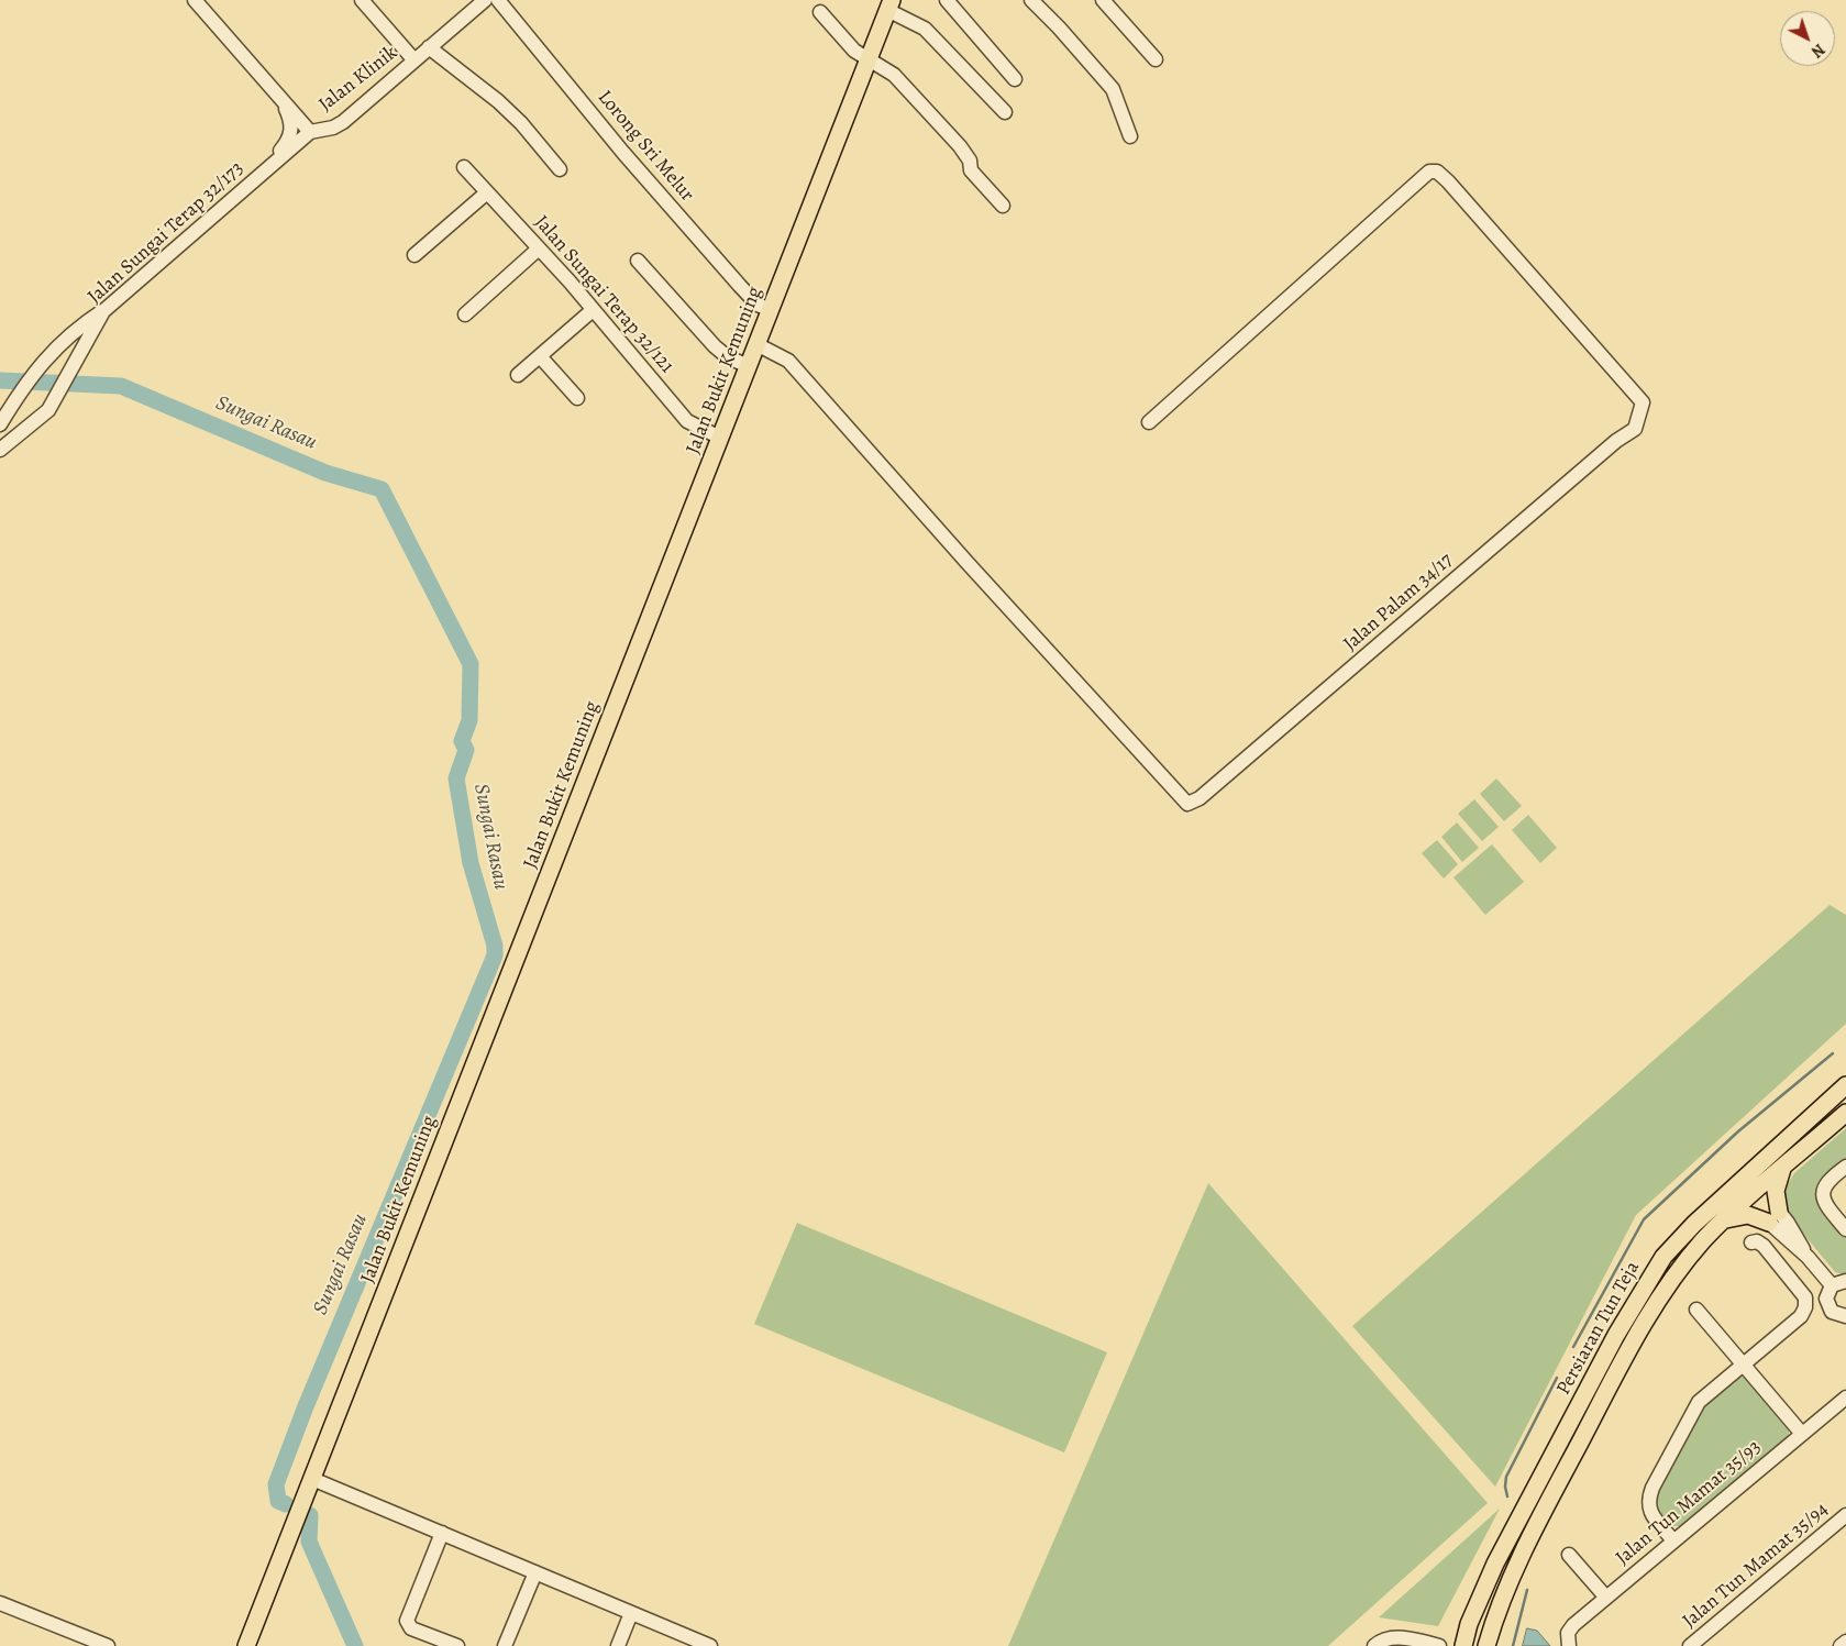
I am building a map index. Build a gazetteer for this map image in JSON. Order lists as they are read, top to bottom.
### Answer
{
  "streets": {
    "main road": ["Jalan Bukit Kemuning", "Persiaran Tun Teja"],
    "street": [
      "Jalan Klinik",
      "Lorong Sri Melur",
      "Jalan Sungai Terap 32/173",
      "Jalan Sungai Terap 32/121",
      "Jalan Palam 34/17",
      "Jalan Tun Mamat 35/93",
      "Jalan Tun Mamat 35/94"
    ]
  },
  "crossings": [
    ["Jalan Klinik", "Jalan Sungai Terap 32/173"],
    ["Lorong Sri Melur", "Jalan Bukit Kemuning"],
    ["Jalan Sungai Terap 32/121", "Jalan Bukit Kemuning"],
    ["Jalan Bukit Kemuning", "Jalan Palam 34/17"]
  ],
  "water": ["Sungai Rasau"],
  "north": "bottom right"
}
